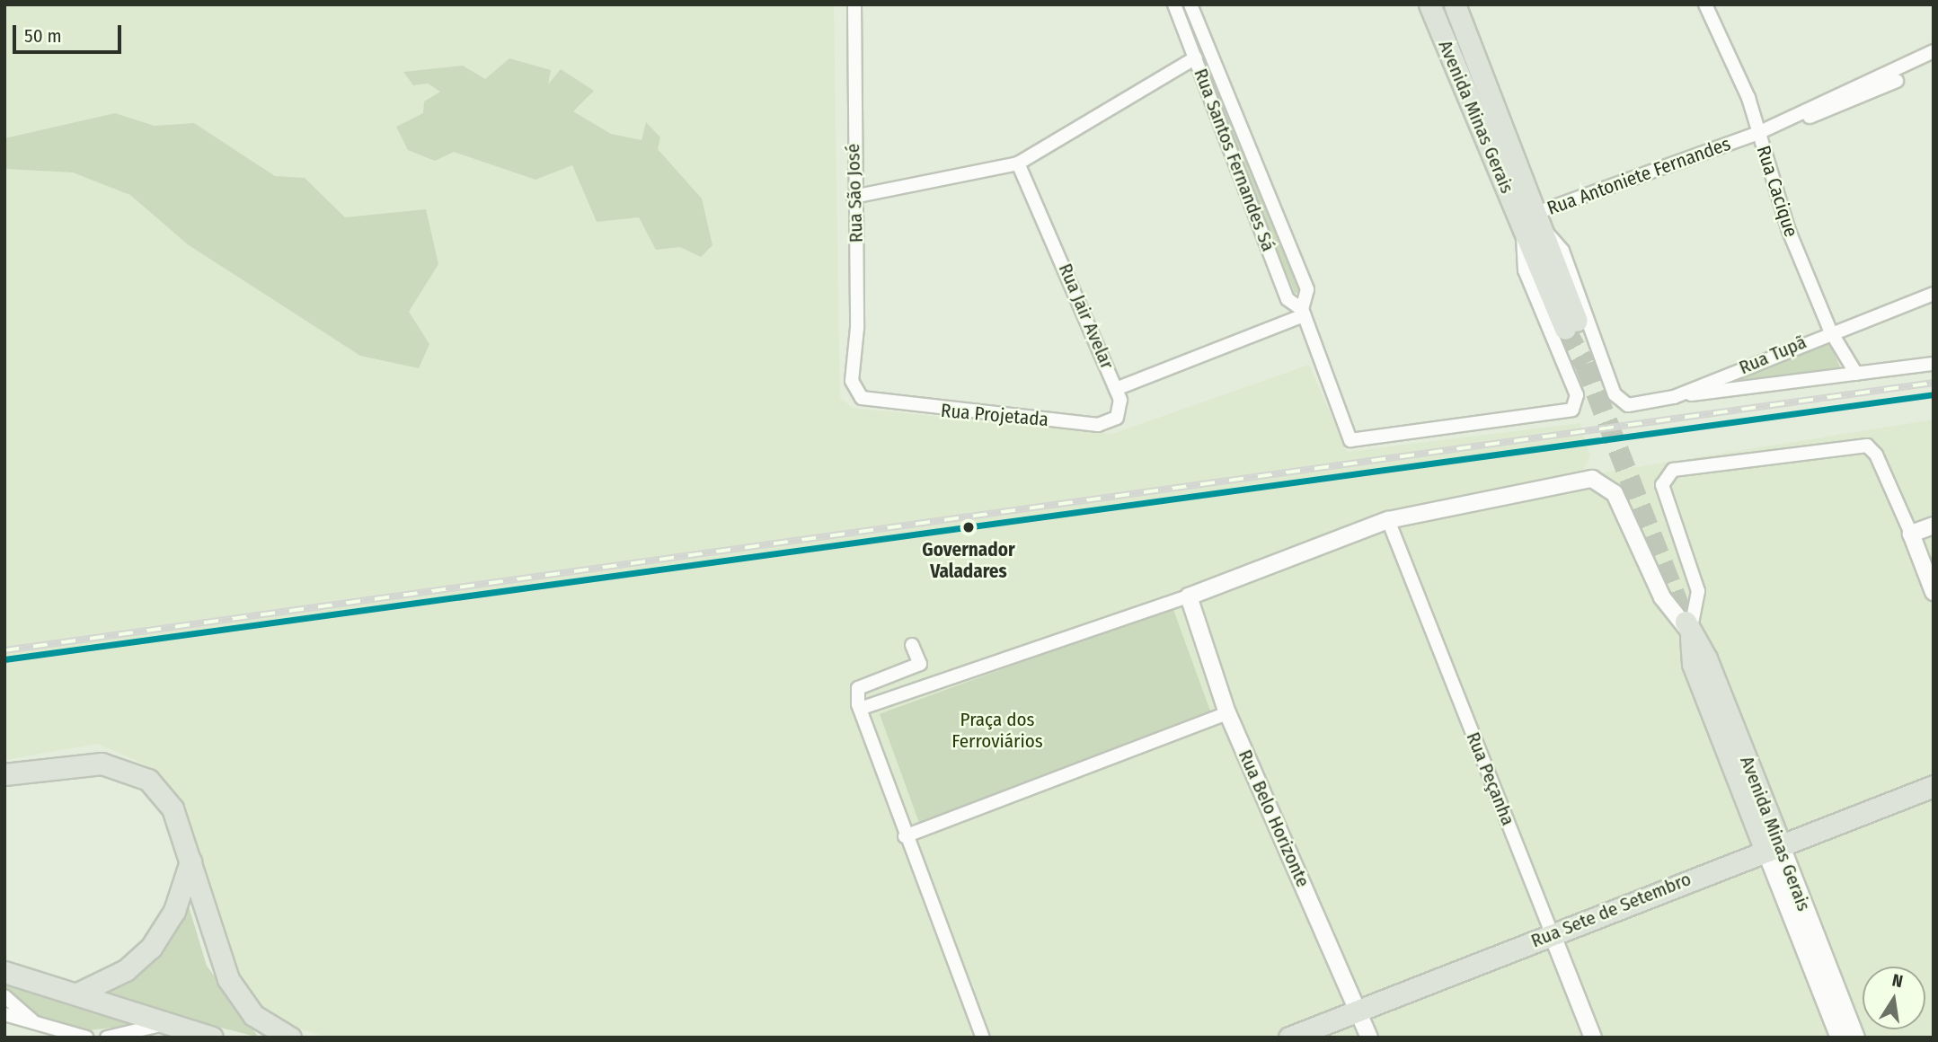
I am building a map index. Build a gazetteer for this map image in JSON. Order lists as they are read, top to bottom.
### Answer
{
  "streets": {
    "main road": ["Avenida Minas Gerais", "Rua Sete de Setembro"],
    "street": [
      "Rua Santos Fernandes Sá",
      "Rua Antoniete Fernandes",
      "Rua Cacique",
      "Rua São José",
      "Rua Jair Avelar",
      "Rua Tupã",
      "Rua Projetada",
      "Rua Peçanha",
      "Rua Belo Horizonte"
    ]
  },
  "crossings": [
    ["Avenida Minas Gerais", "Rua Santos Fernandes Sá"],
    ["Avenida Minas Gerais", "Rua Antoniete Fernandes"],
    ["Avenida Minas Gerais", "Rua Tupã"],
    ["Avenida Minas Gerais", "Rua Peçanha"],
    ["Avenida Minas Gerais", "Rua Sete de Setembro"],
    ["Rua Santos Fernandes Sá", "Rua Jair Avelar"],
    ["Rua Antoniete Fernandes", "Rua Cacique"],
    ["Rua Cacique", "Rua Tupã"],
    ["Rua São José", "Rua Projetada"],
    ["Rua Jair Avelar", "Rua Projetada"],
    ["Rua Peçanha", "Rua Sete de Setembro"],
    ["Rua Belo Horizonte", "Rua Sete de Setembro"]
  ],
  "parks": ["Praça dos Ferroviários"],
  "places": ["Governador Valadares"],
  "scale_bar": "50 m",
  "north": "top"
}
